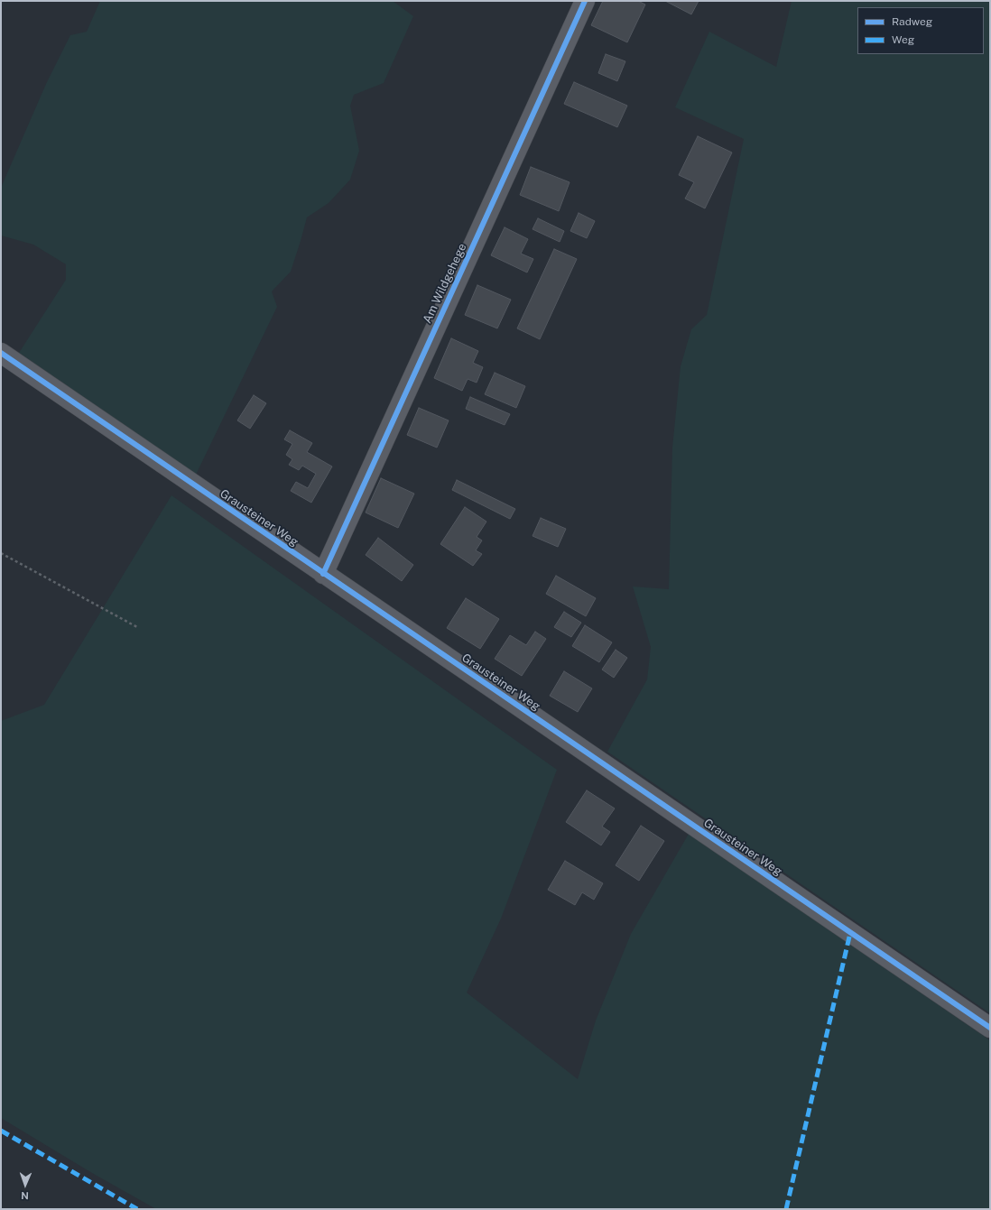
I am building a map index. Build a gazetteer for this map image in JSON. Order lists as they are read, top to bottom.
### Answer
{
  "streets": {
    "street": ["Am Wildgehege", "Grausteiner Weg"]
  },
  "crossings": [
    ["Am Wildgehege", "Grausteiner Weg"]
  ],
  "legend": ["Radweg", "Weg"],
  "north": "bottom"
}
